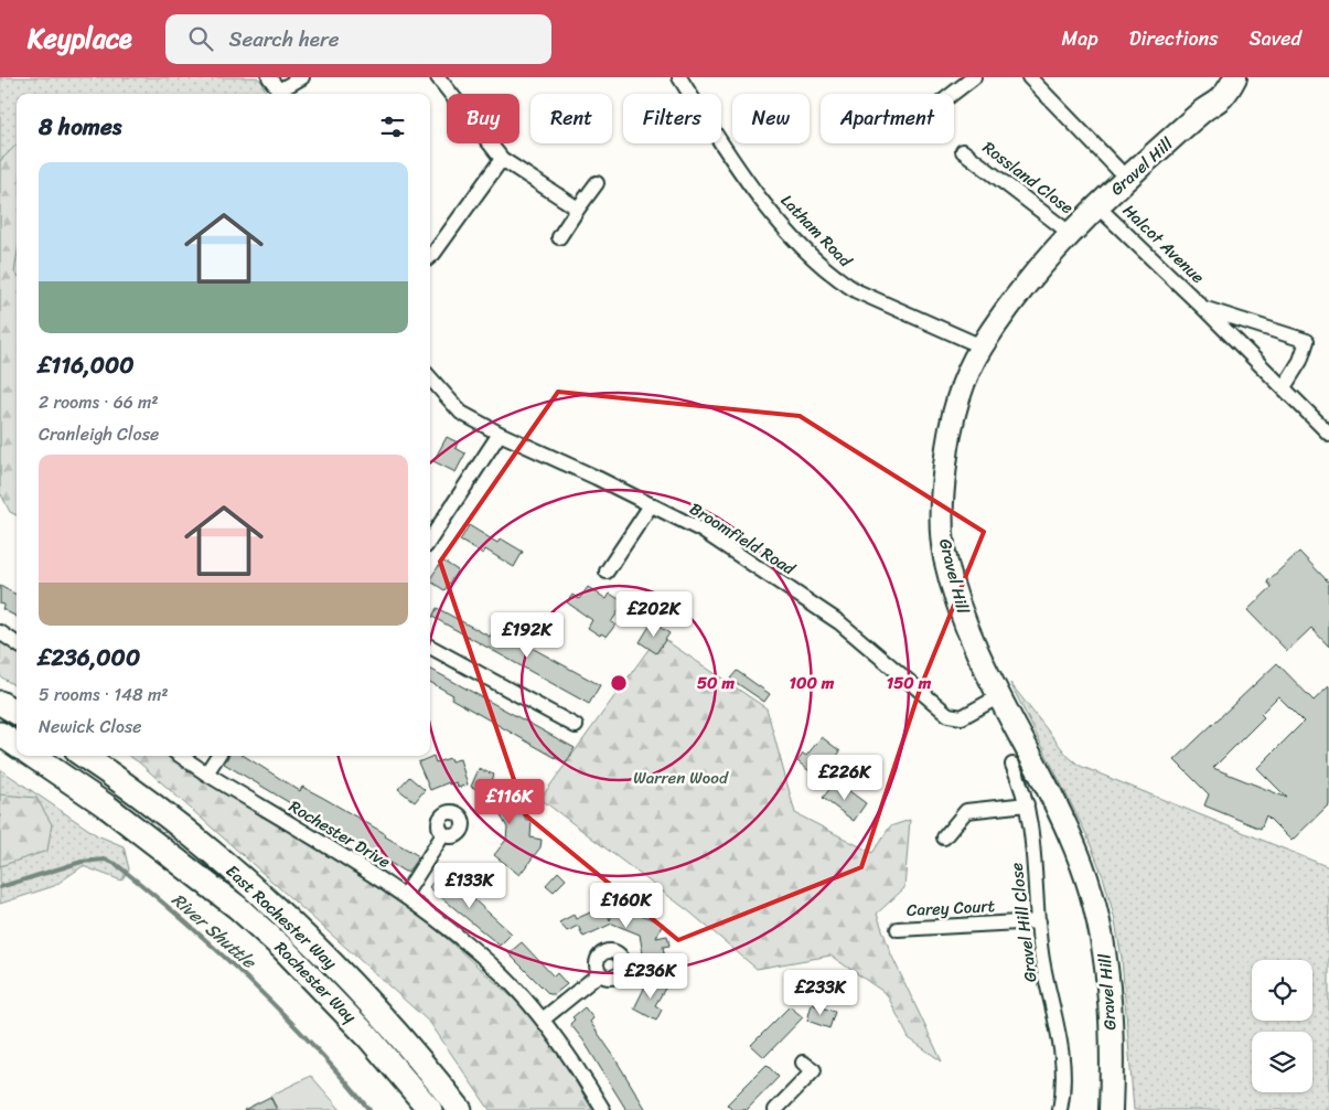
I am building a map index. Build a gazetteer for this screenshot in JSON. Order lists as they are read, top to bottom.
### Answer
{
  "streets": {
    "highway": ["East Rochester Way", "Rochester Way"],
    "main road": ["Gravel Hill"],
    "street": [
      "Rossland Close",
      "Latham Road",
      "Halcot Avenue",
      "Broomfield Road",
      "Rochester Drive",
      "Carey Court",
      "Gravel Hill Close"
    ]
  },
  "crossings": [
    ["Gravel Hill", "Rossland Close"],
    ["Gravel Hill", "Latham Road"],
    ["Gravel Hill", "Halcot Avenue"],
    ["Gravel Hill", "Broomfield Road"],
    ["Carey Court", "Gravel Hill Close"]
  ],
  "water": ["River Shuttle"],
  "parks": ["Warren Wood"],
  "page": {
    "header": "Keyplace",
    "search": "Search here",
    "nav": ["Map", "Directions", "Saved"],
    "chip": [
      "Buy",
      "Rent",
      "Filters",
      "New",
      "Apartment"
    ],
    "heading": "8 homes",
    "list": [
      {
        "name": "£116,000",
        "note": "2 rooms · 66 m² · Cranleigh Close"
      },
      {
        "name": "£236,000",
        "note": "5 rooms · 148 m² · Newick Close"
      }
    ],
    "price": [
      "£202K",
      "£192K",
      "£226K",
      "£116K",
      "£133K",
      "£160K",
      "£236K",
      "£233K"
    ]
  },
  "rings": ["50 m", "100 m", "150 m"]
}
